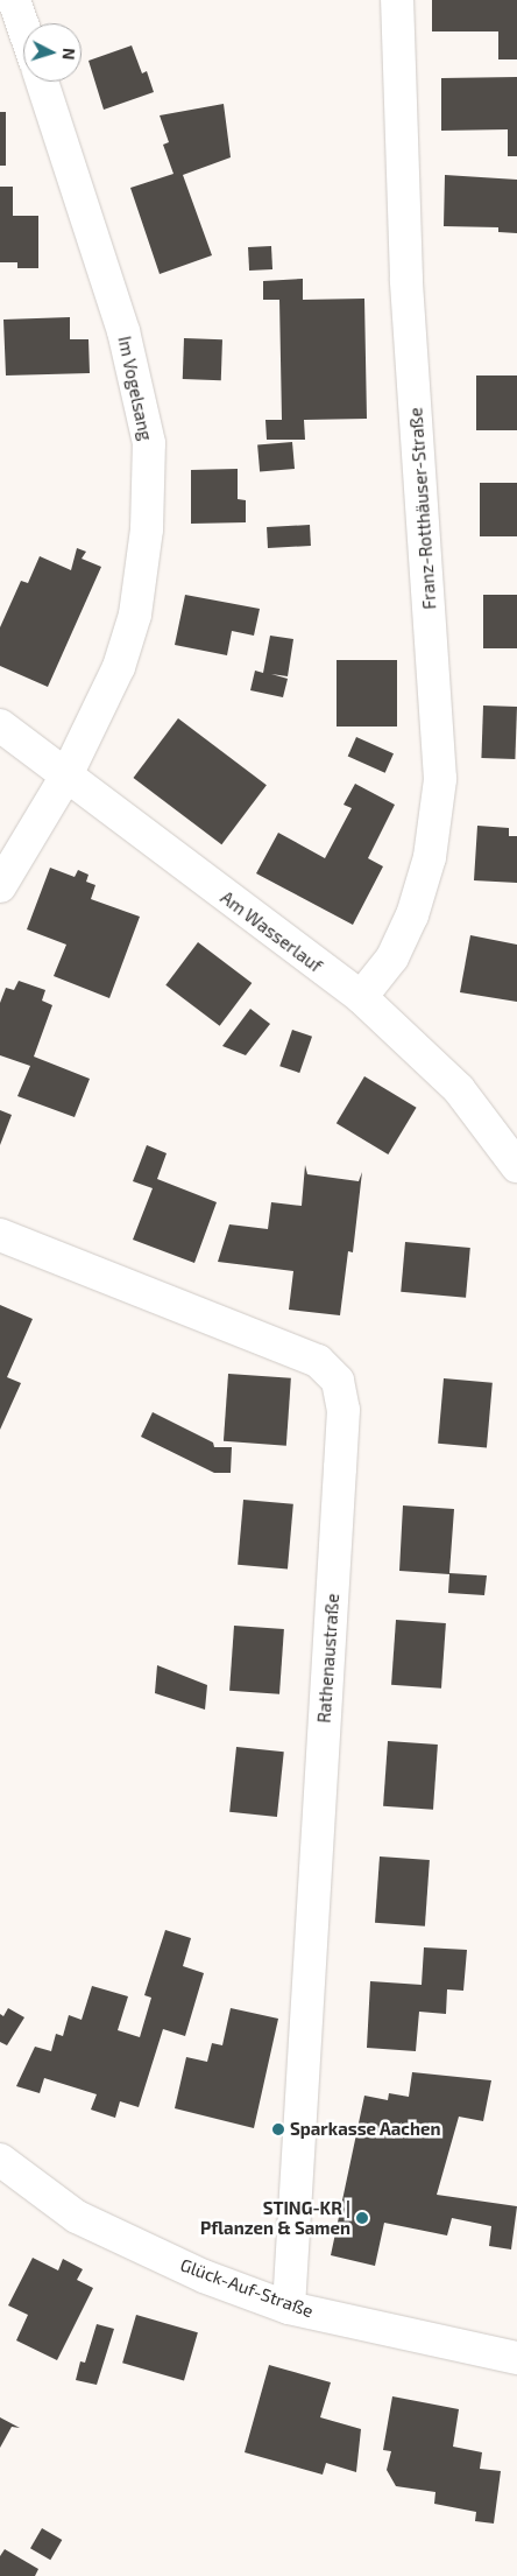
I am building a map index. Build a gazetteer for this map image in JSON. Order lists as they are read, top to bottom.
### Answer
{
  "streets": {
    "street": [
      "Im Vogelsang",
      "Franz-Rotthäuser-Straße",
      "Am Wasserlauf",
      "Rathenaustraße",
      "Glück-Auf-Straße"
    ]
  },
  "crossings": [
    ["Im Vogelsang", "Am Wasserlauf"],
    ["Franz-Rotthäuser-Straße", "Am Wasserlauf"],
    ["Rathenaustraße", "Glück-Auf-Straße"]
  ],
  "places": ["Sparkasse Aachen", "STING-KR | Pflanzen & Samen"],
  "north": "right"
}
